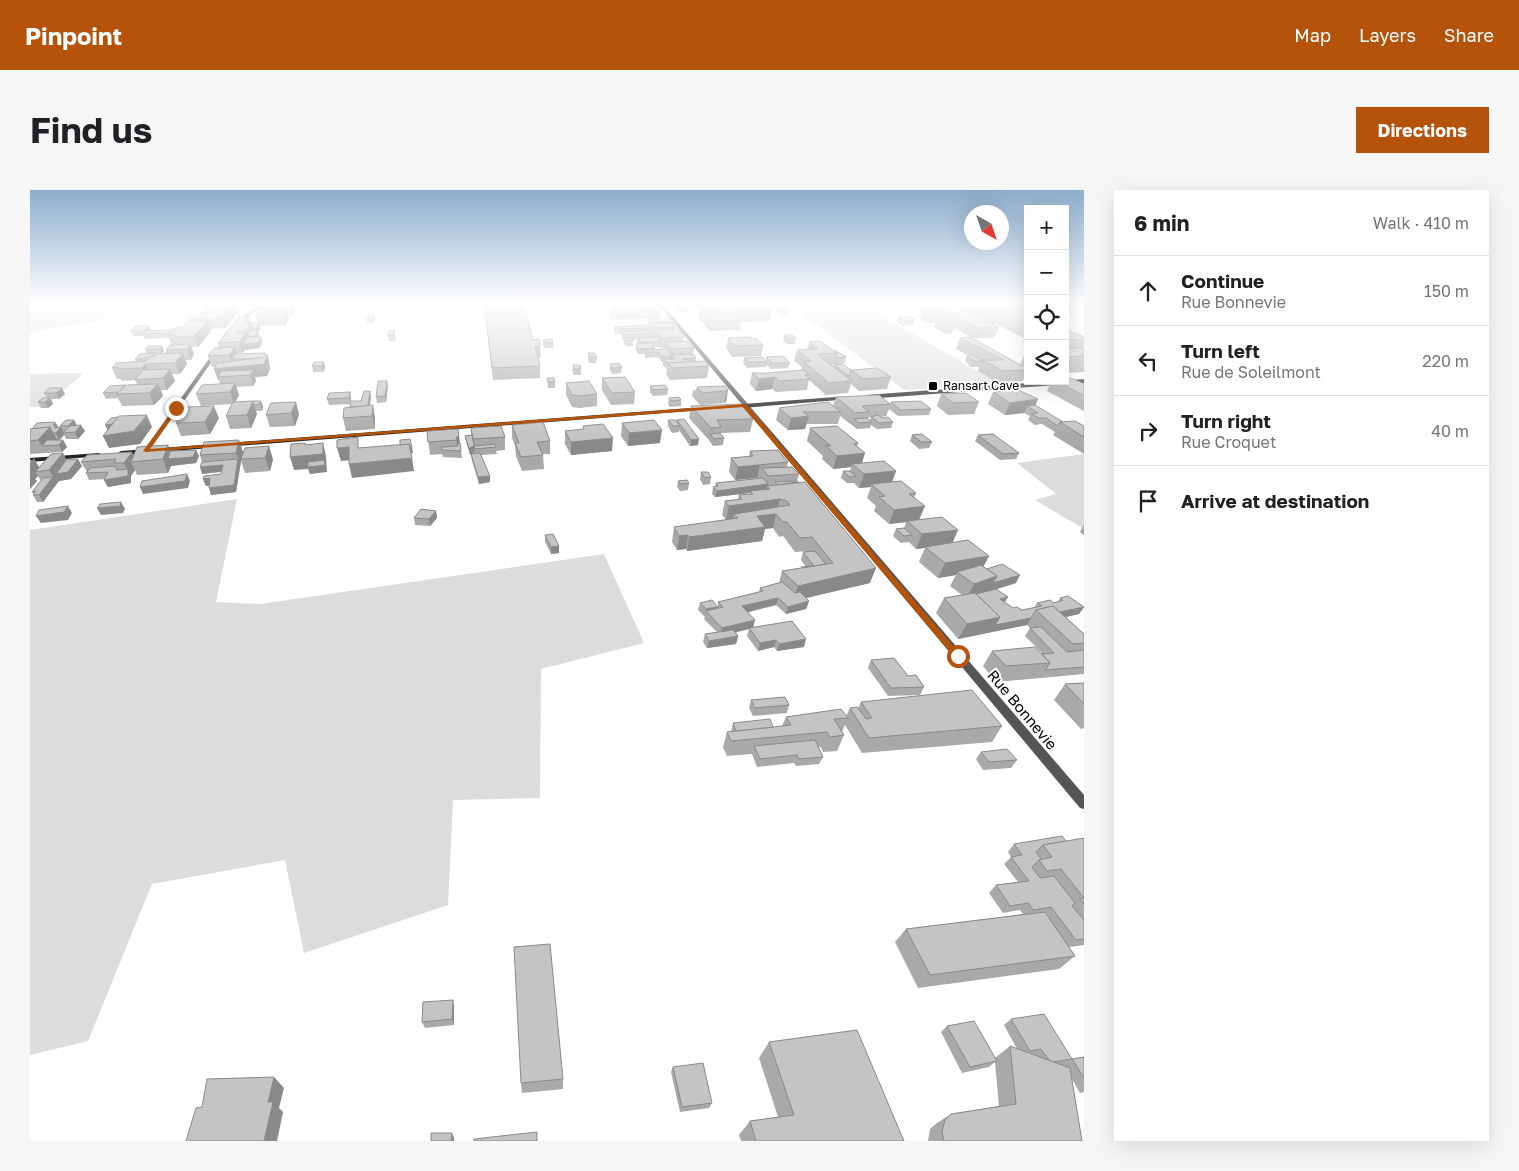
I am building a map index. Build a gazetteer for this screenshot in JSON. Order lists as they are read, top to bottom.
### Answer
{
  "streets": {
    "street": ["Rue Bonnevie"]
  },
  "places": {
    "transit": ["Ransart Cave"]
  },
  "north": "bottom right",
  "page": {
    "header": "Pinpoint",
    "nav": ["Map", "Layers", "Share"],
    "buttons": "Directions",
    "title": "Find us",
    "heading": ["6 min", "Walk · 410 m"],
    "map_buttons": ["+", "−"],
    "list": [
      ["Continue", "Rue Bonnevie", "150 m"],
      ["Turn left", "Rue de Soleilmont", "220 m"],
      ["Turn right", "Rue Croquet", "40 m"],
      "Arrive at destination"
    ]
  }
}
